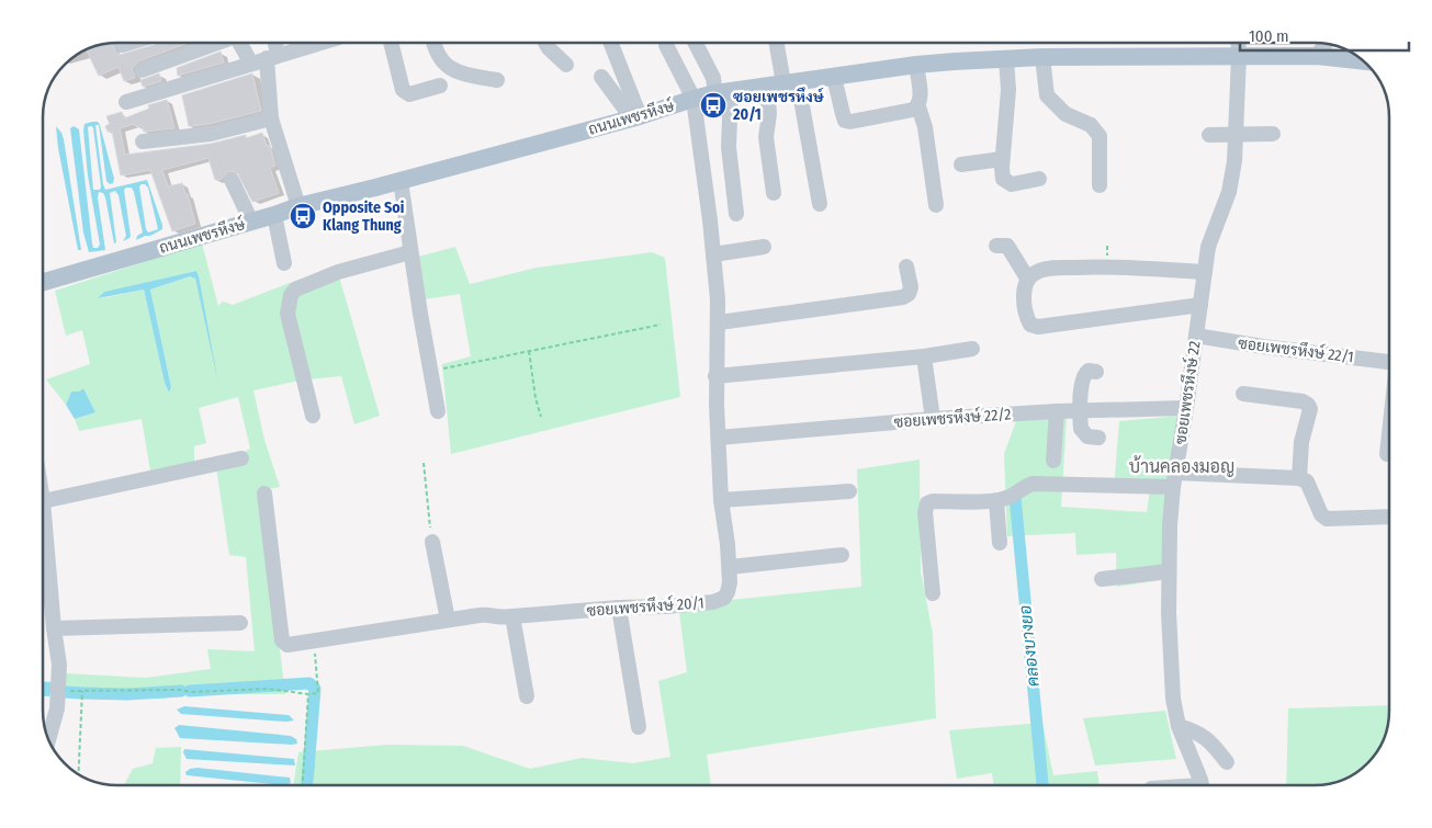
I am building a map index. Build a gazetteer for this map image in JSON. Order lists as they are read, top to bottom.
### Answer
{
  "streets": {
    "main road": ["ถนนเพชรหึงษ์"],
    "street": [
      "ซอยเพชรหึงษ์ 22/1",
      "ซอยเพชรหึงษ์ 22",
      "ซอยเพชรหึงษ์ 22/2",
      "ซอยเพชรหึงษ์ 20/1"
    ]
  },
  "crossings": [
    ["ถนนเพชรหึงษ์", "ซอยเพชรหึงษ์ 22"],
    ["ถนนเพชรหึงษ์", "ซอยเพชรหึงษ์ 20/1"],
    ["ซอยเพชรหึงษ์ 22/1", "ซอยเพชรหึงษ์ 22"],
    ["ซอยเพชรหึงษ์ 22", "ซอยเพชรหึงษ์ 22/2"],
    ["ซอยเพชรหึงษ์ 22/2", "ซอยเพชรหึงษ์ 20/1"]
  ],
  "districts": ["บ้านคลองมอญ"],
  "water": ["คลองบางยอ"],
  "places": {
    "bus stop": ["ซอยเพชรหึงษ์ 20/1", "Opposite Soi Klang Thung"]
  },
  "scale_bar": "100 m"
}
